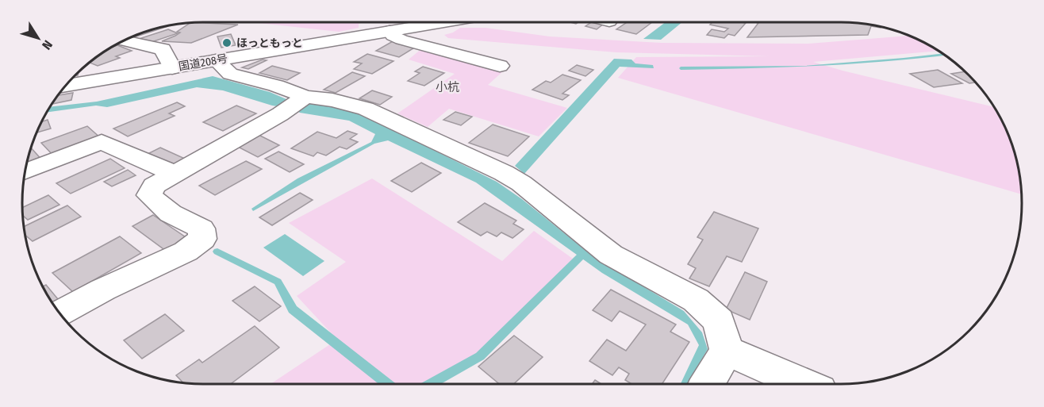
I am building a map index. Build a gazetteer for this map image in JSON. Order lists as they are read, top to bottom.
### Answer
{
  "streets": {
    "main road": ["国道208号"]
  },
  "districts": ["小杭"],
  "places": ["ほっともっと"],
  "north": "bottom right"
}
